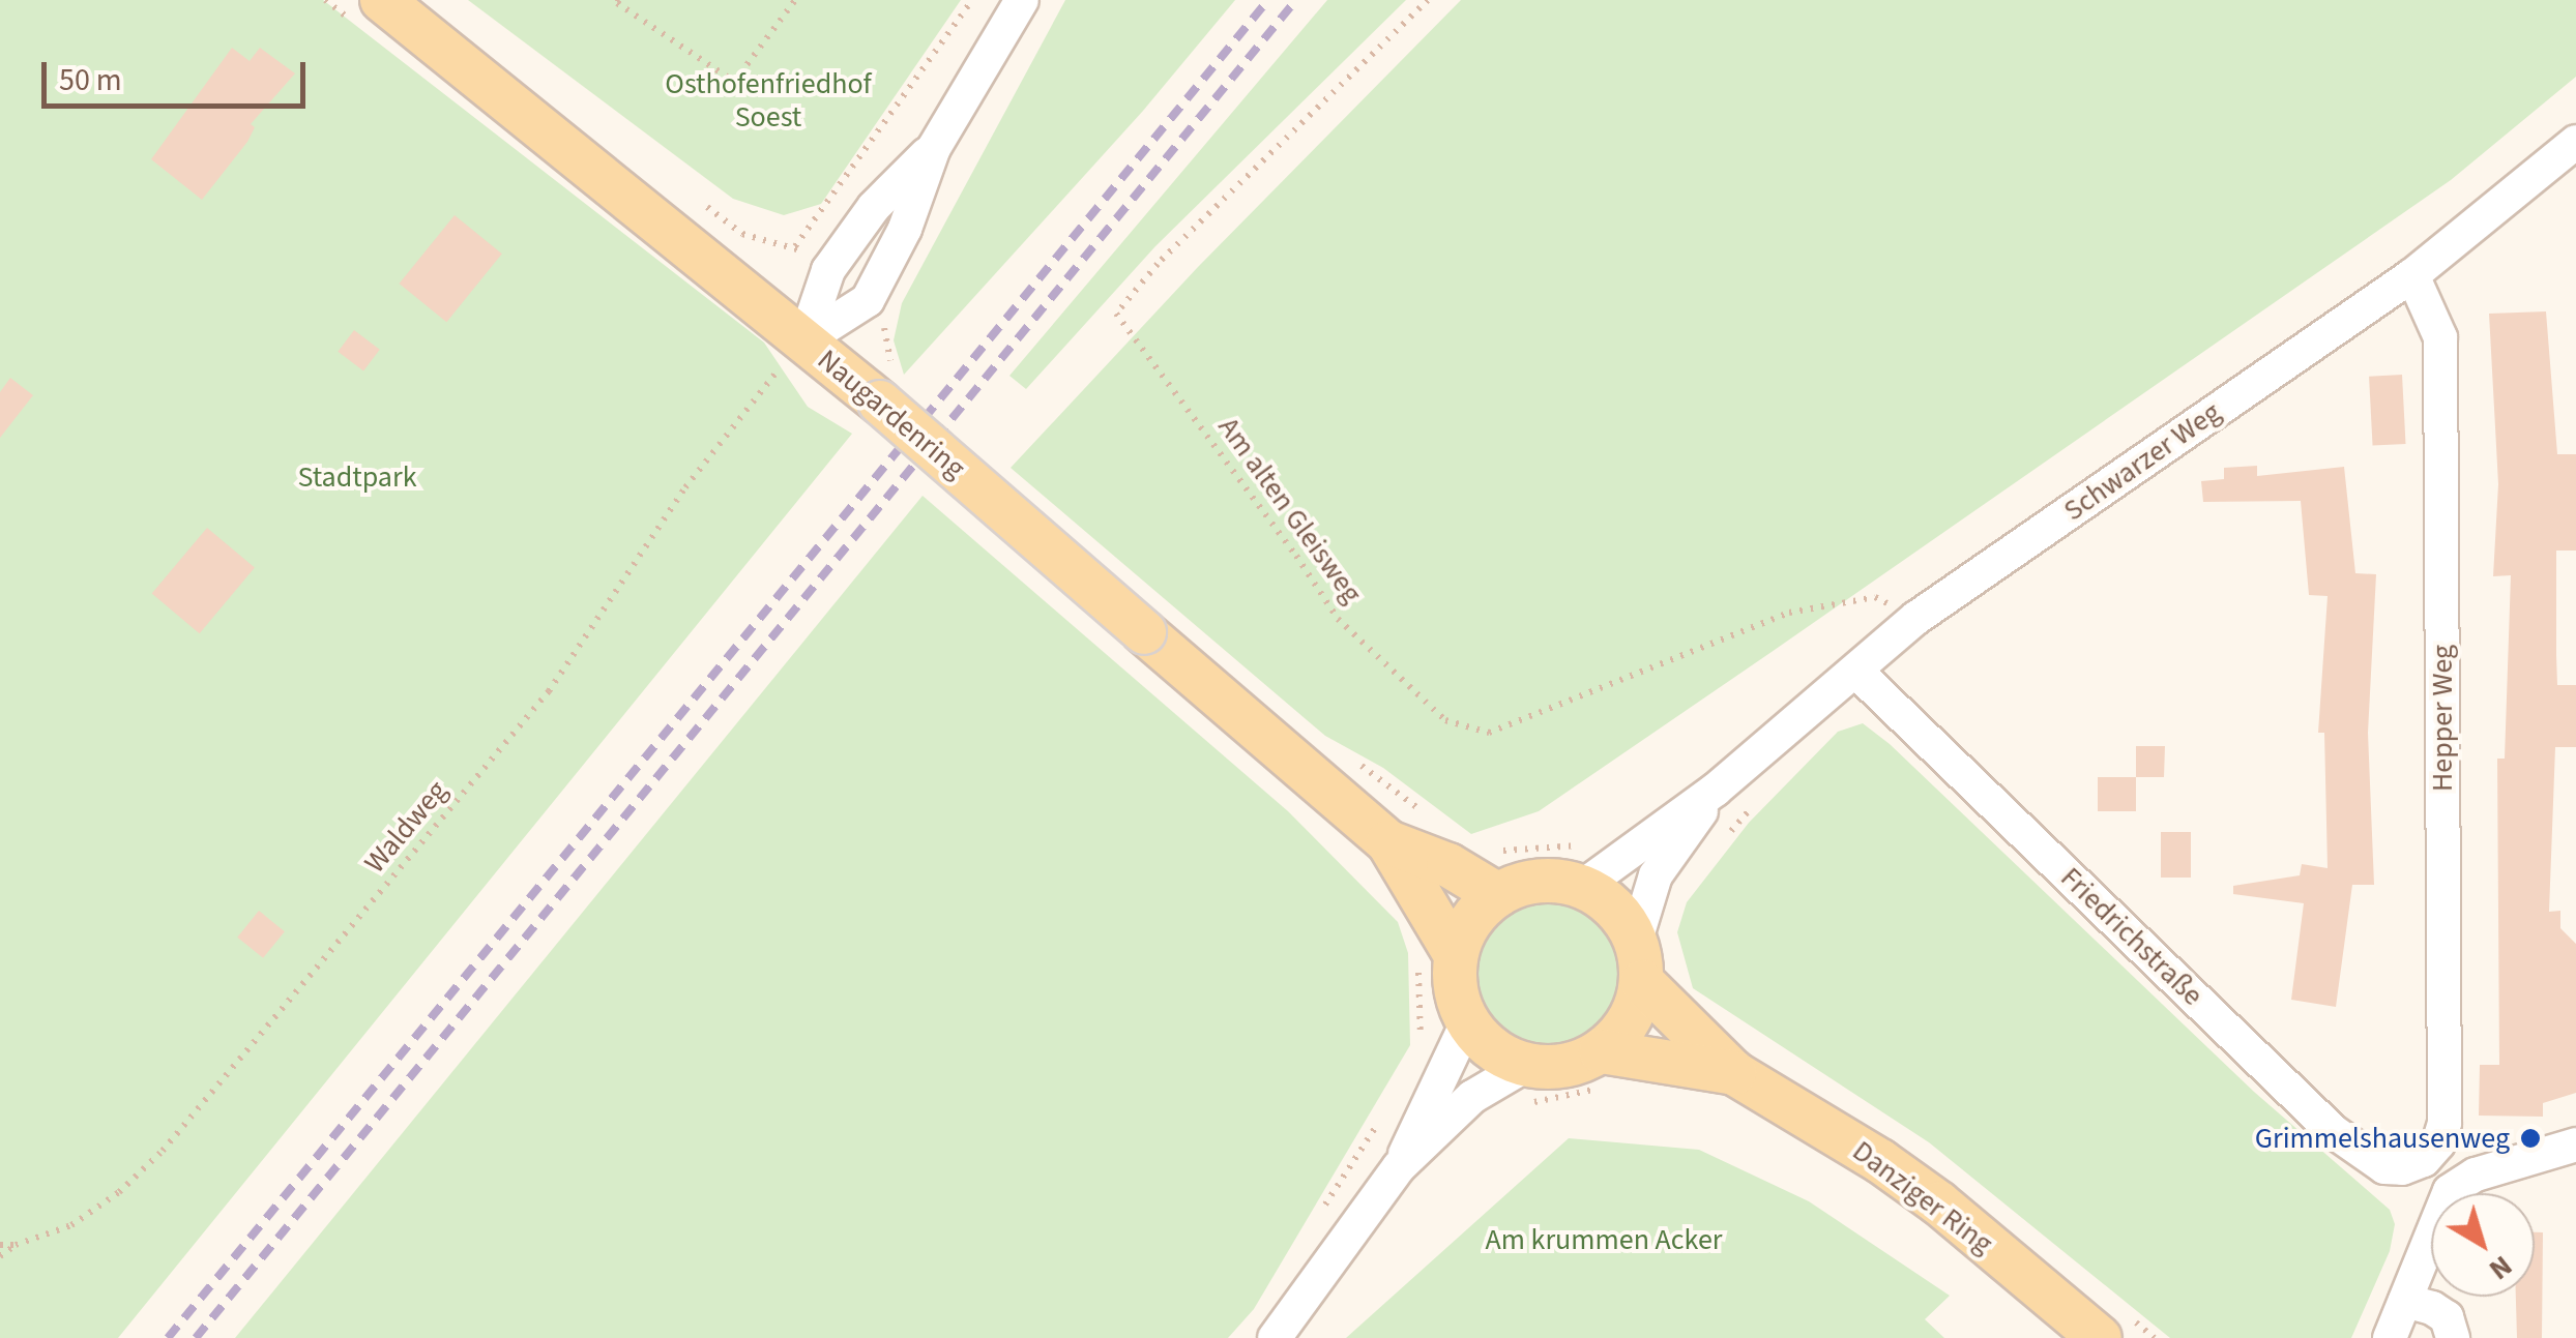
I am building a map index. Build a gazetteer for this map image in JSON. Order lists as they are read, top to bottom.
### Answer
{
  "streets": {
    "main road": ["Naugardenring", "Danziger Ring"],
    "street": ["Schwarzer Weg", "Hepper Weg", "Friedrichstraße"],
    "path": ["Am alten Gleisweg", "Waldweg"]
  },
  "crossings": [
    ["Naugardenring", "Schwarzer Weg"],
    ["Naugardenring", "Waldweg"],
    ["Naugardenring", "Danziger Ring"],
    ["Schwarzer Weg", "Am alten Gleisweg"],
    ["Schwarzer Weg", "Hepper Weg"],
    ["Schwarzer Weg", "Friedrichstraße"],
    ["Schwarzer Weg", "Danziger Ring"],
    ["Hepper Weg", "Friedrichstraße"]
  ],
  "parks": ["Osthofenfriedhof Soest", "Stadtpark", "Am krummen Acker"],
  "places": ["Grimmelshausenweg"],
  "scale_bar": "50 m",
  "north": "bottom right"
}
